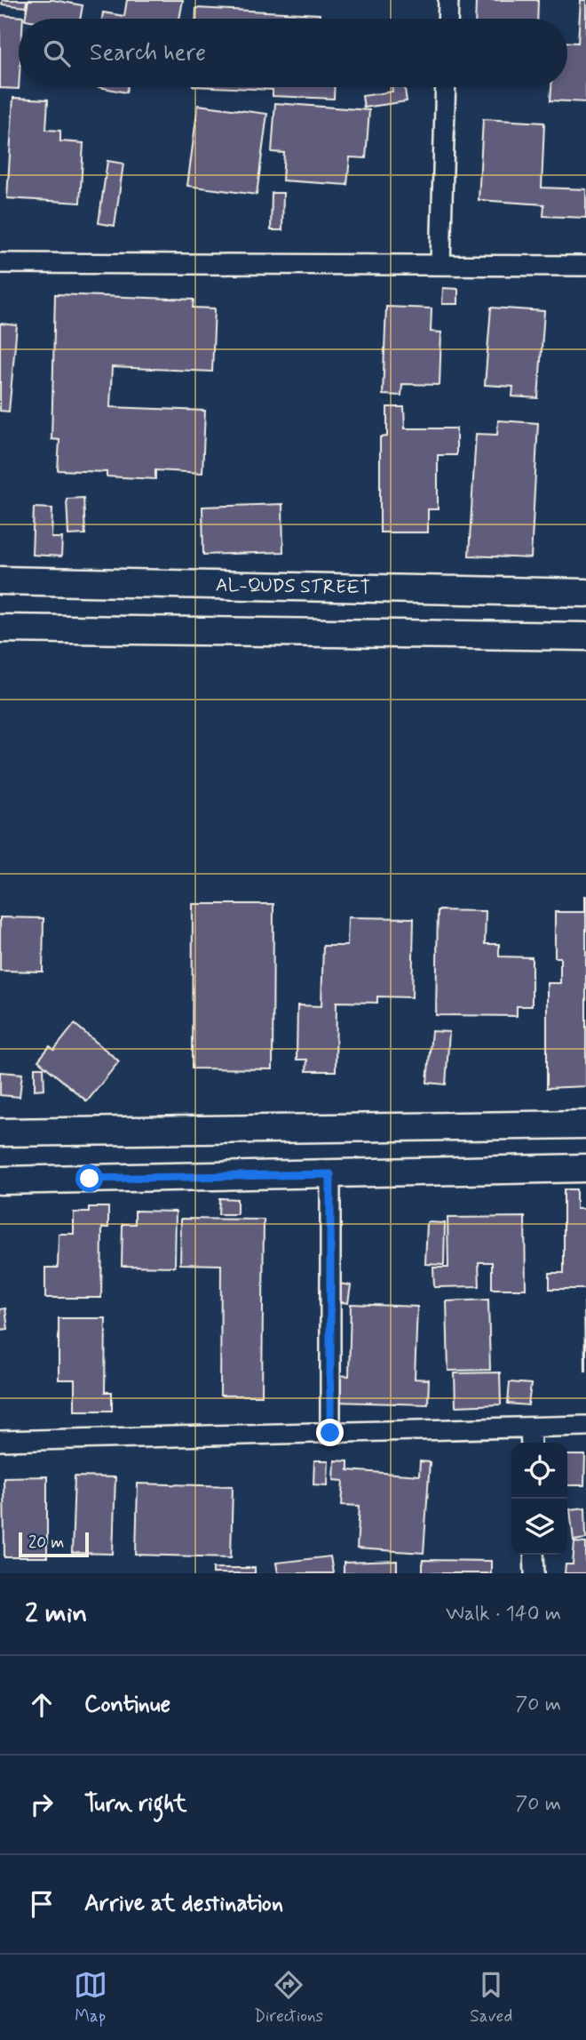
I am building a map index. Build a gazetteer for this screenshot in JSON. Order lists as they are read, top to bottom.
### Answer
{
  "streets": {
    "street": ["AL-QUDS STREET"]
  },
  "scale_bar": "20 m",
  "page": {
    "search": "Search here",
    "scale": "20 m",
    "heading": ["2 min", "Walk · 140 m"],
    "list": [
      ["Continue", "70 m"],
      ["Turn right", "70 m"],
      "Arrive at destination"
    ],
    "nav": ["Map", "Directions", "Saved"]
  }
}
